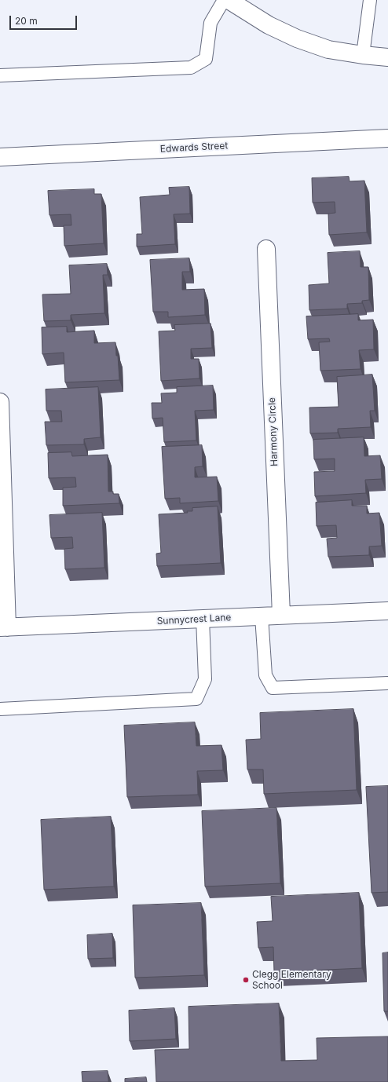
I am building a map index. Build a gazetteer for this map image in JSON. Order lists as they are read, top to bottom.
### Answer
{
  "streets": {
    "street": ["Edwards Street", "Harmony Circle", "Sunnycrest Lane"]
  },
  "crossings": [
    ["Harmony Circle", "Sunnycrest Lane"]
  ],
  "places": ["Clegg Elementary School"],
  "scale_bar": "20 m"
}
